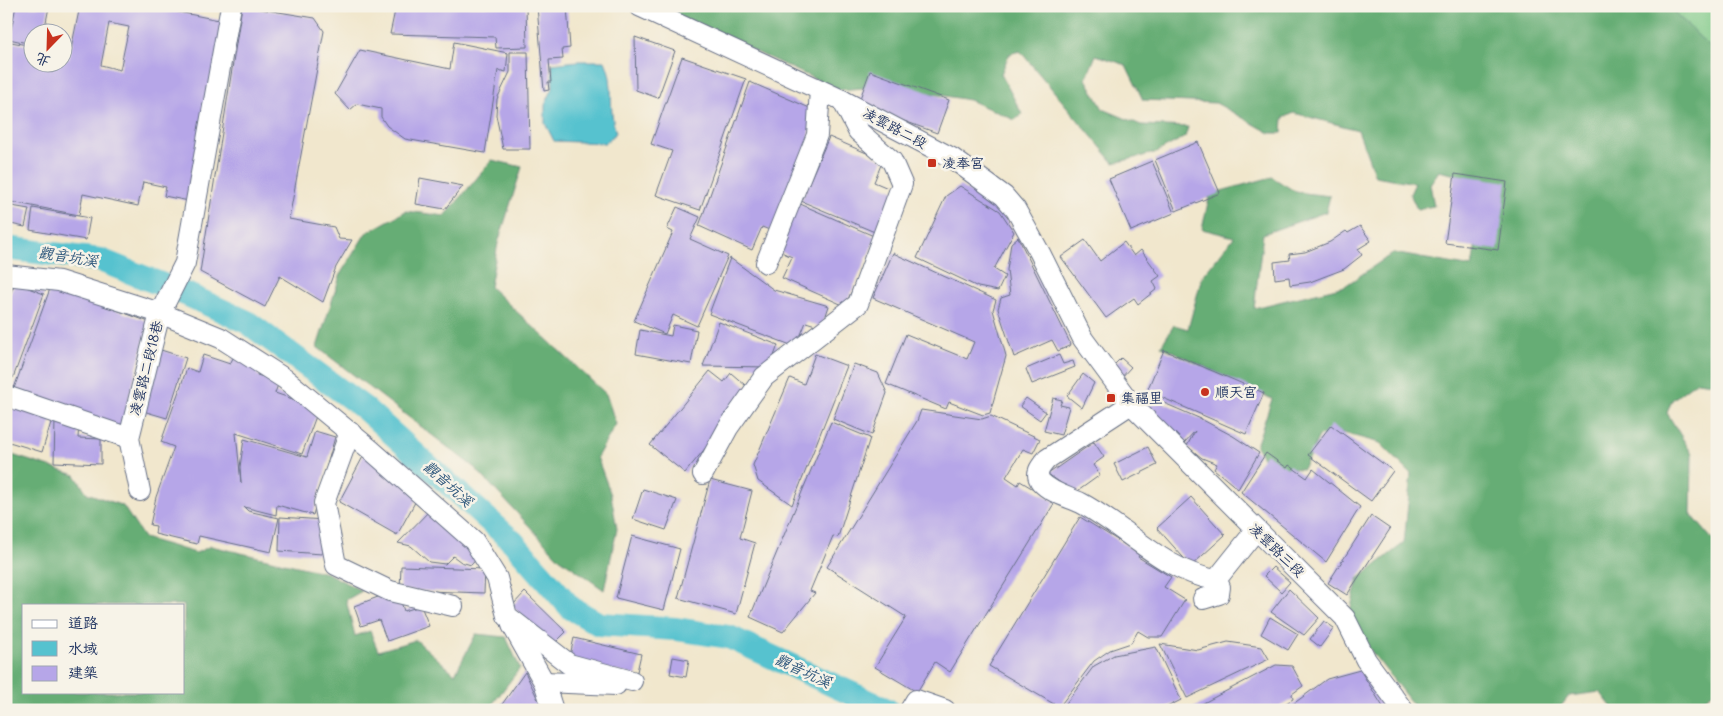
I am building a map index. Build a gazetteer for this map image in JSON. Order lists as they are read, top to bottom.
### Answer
{
  "streets": {
    "street": ["凌雲路二段", "凌雲路二段18巷", "凌雲路三段"]
  },
  "crossings": [
    ["凌雲路二段", "凌雲路三段"]
  ],
  "water": ["觀音坑溪"],
  "places": {
    "transit": ["凌奉宮", "集福里"],
    "other": ["順天宮"]
  },
  "legend": ["道路", "水域", "建築"],
  "north": "bottom left"
}
